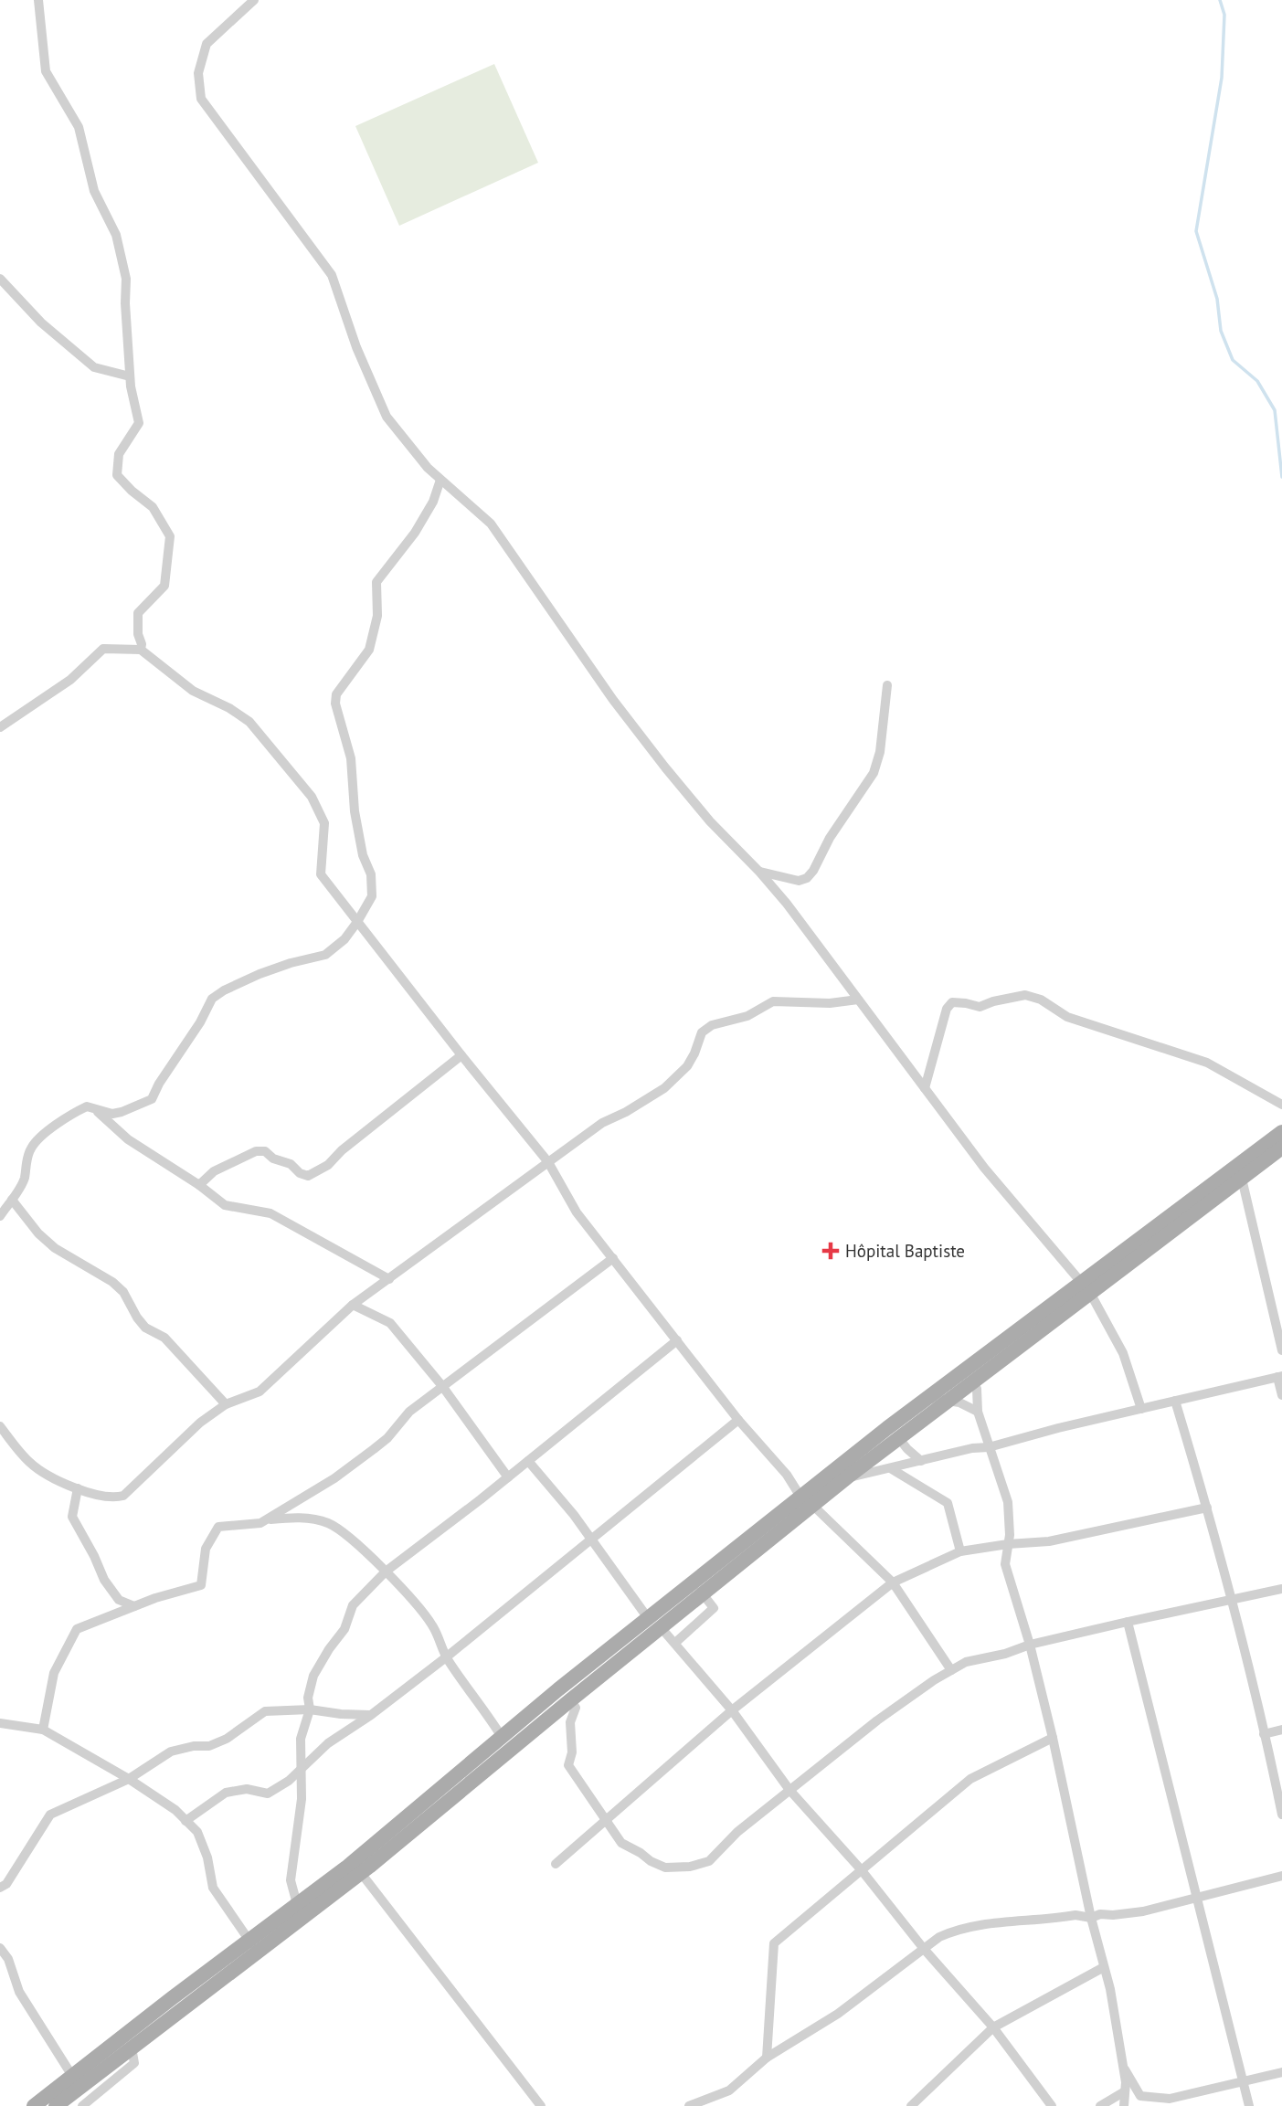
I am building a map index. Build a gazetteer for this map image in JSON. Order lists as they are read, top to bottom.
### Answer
{
  "places": {
    "health": ["Hôpital Baptiste"]
  }
}
